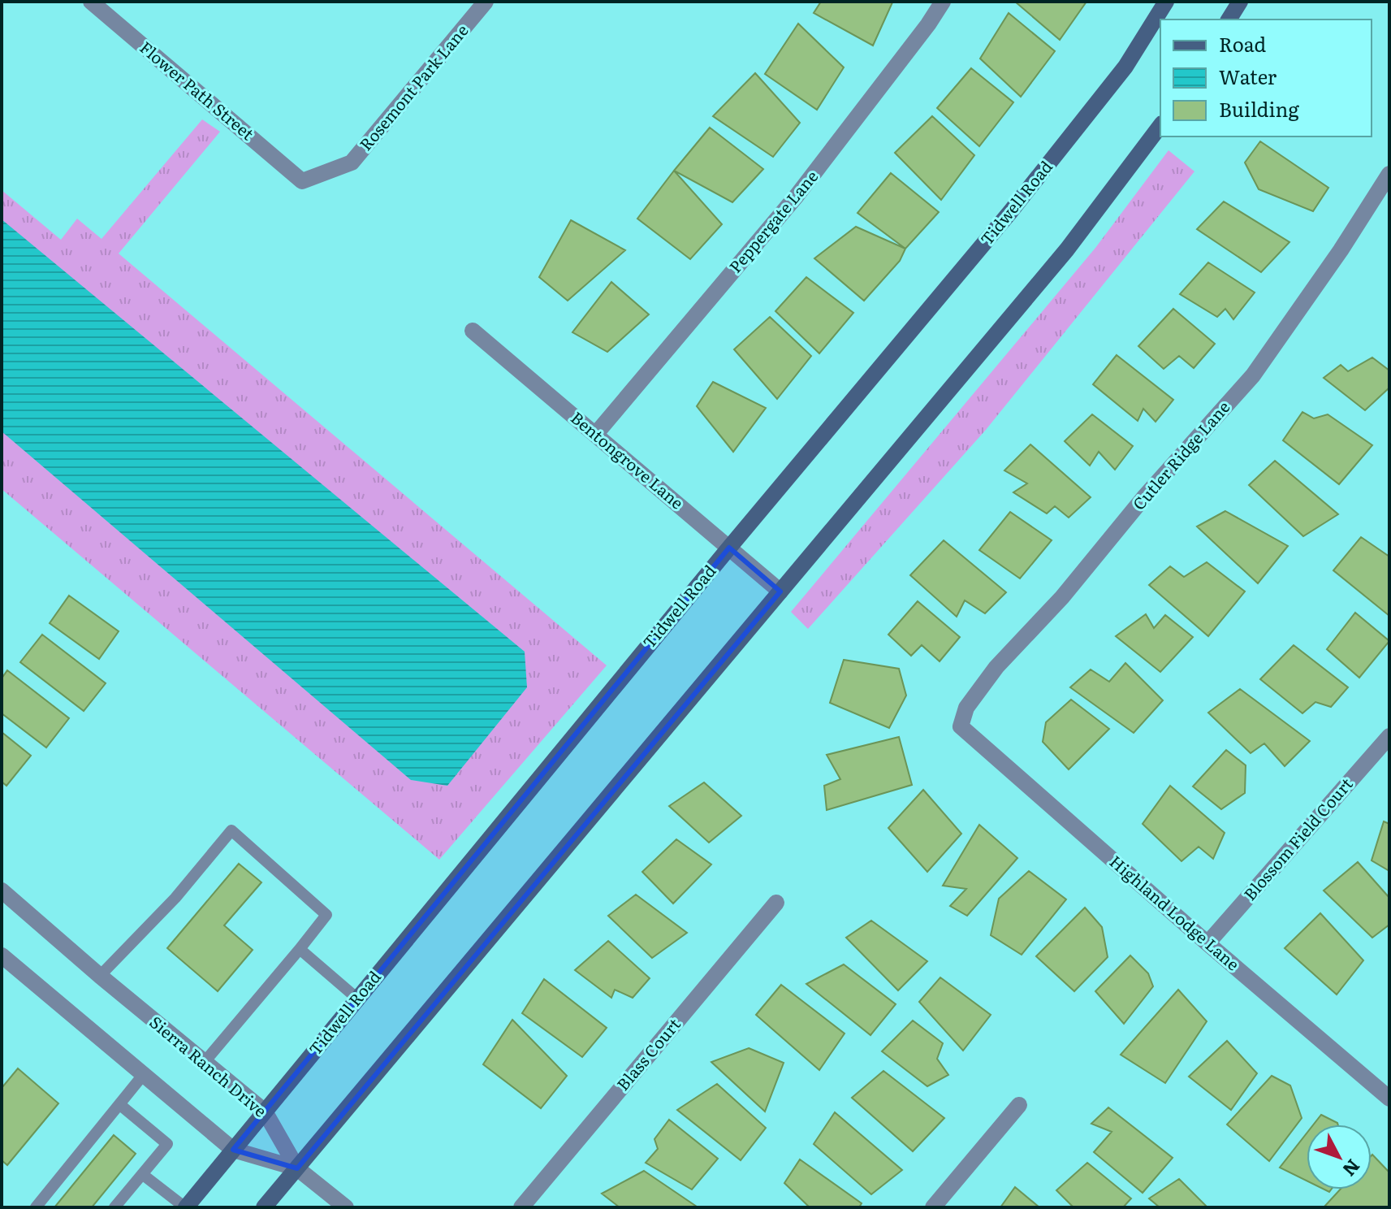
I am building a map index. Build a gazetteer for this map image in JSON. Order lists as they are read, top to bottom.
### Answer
{
  "streets": {
    "main road": ["Tidwell Road"],
    "street": [
      "Rosemont Park Lane",
      "Flower Path Street",
      "Peppergate Lane",
      "Cutler Ridge Lane",
      "Bentongrove Lane",
      "Blossom Field Court",
      "Highland Lodge Lane",
      "Blass Court",
      "Sierra Ranch Drive"
    ]
  },
  "crossings": [
    ["Rosemont Park Lane", "Flower Path Street"],
    ["Tidwell Road", "Bentongrove Lane"],
    ["Tidwell Road", "Sierra Ranch Drive"],
    ["Peppergate Lane", "Bentongrove Lane"],
    ["Cutler Ridge Lane", "Highland Lodge Lane"],
    ["Blossom Field Court", "Highland Lodge Lane"]
  ],
  "legend": ["Road", "Water", "Building"],
  "north": "bottom right"
}
